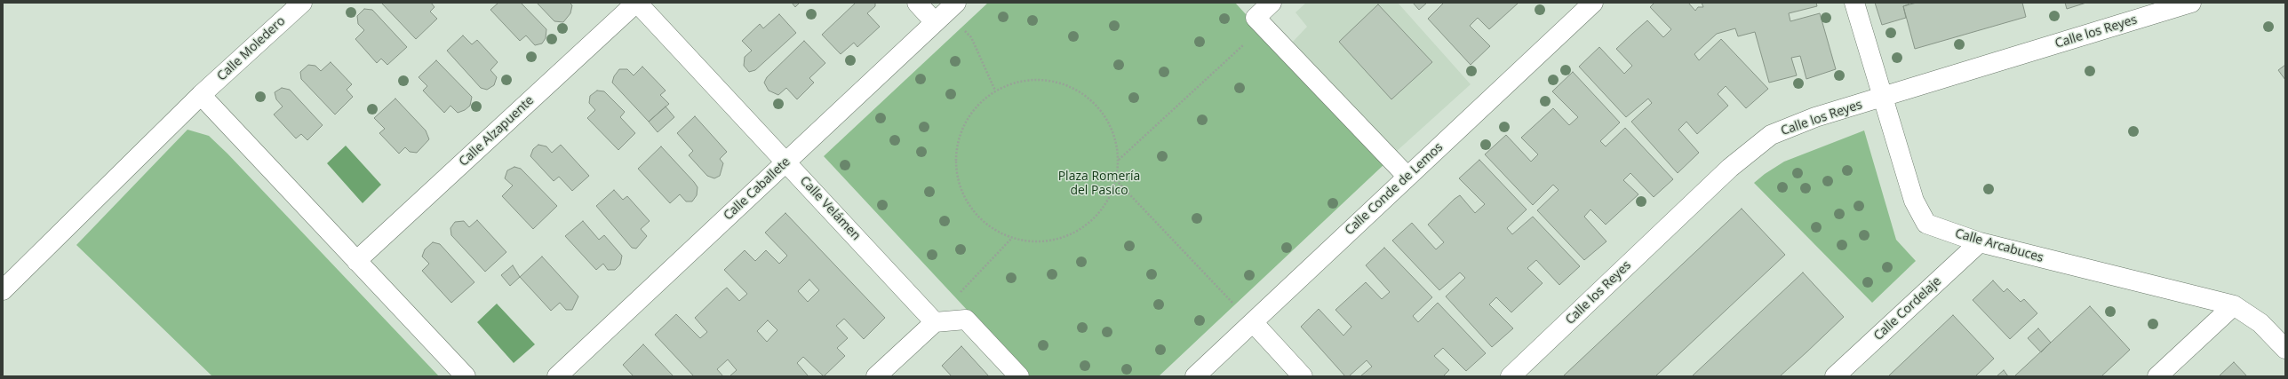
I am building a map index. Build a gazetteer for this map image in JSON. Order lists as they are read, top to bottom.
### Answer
{
  "streets": {
    "street": [
      "Calle los Reyes",
      "Calle Moledero",
      "Calle Alzapuente",
      "Calle Caballete",
      "Calle Conde de Lemos",
      "Calle Velámen",
      "Calle Arcabuces",
      "Calle Cordelaje"
    ]
  },
  "crossings": [
    ["Calle los Reyes", "Calle Arcabuces"],
    ["Calle Alzapuente", "Calle Velámen"],
    ["Calle Caballete", "Calle Velámen"],
    ["Calle Arcabuces", "Calle Cordelaje"]
  ],
  "parks": ["Plaza Romería del Pasico"]
}
